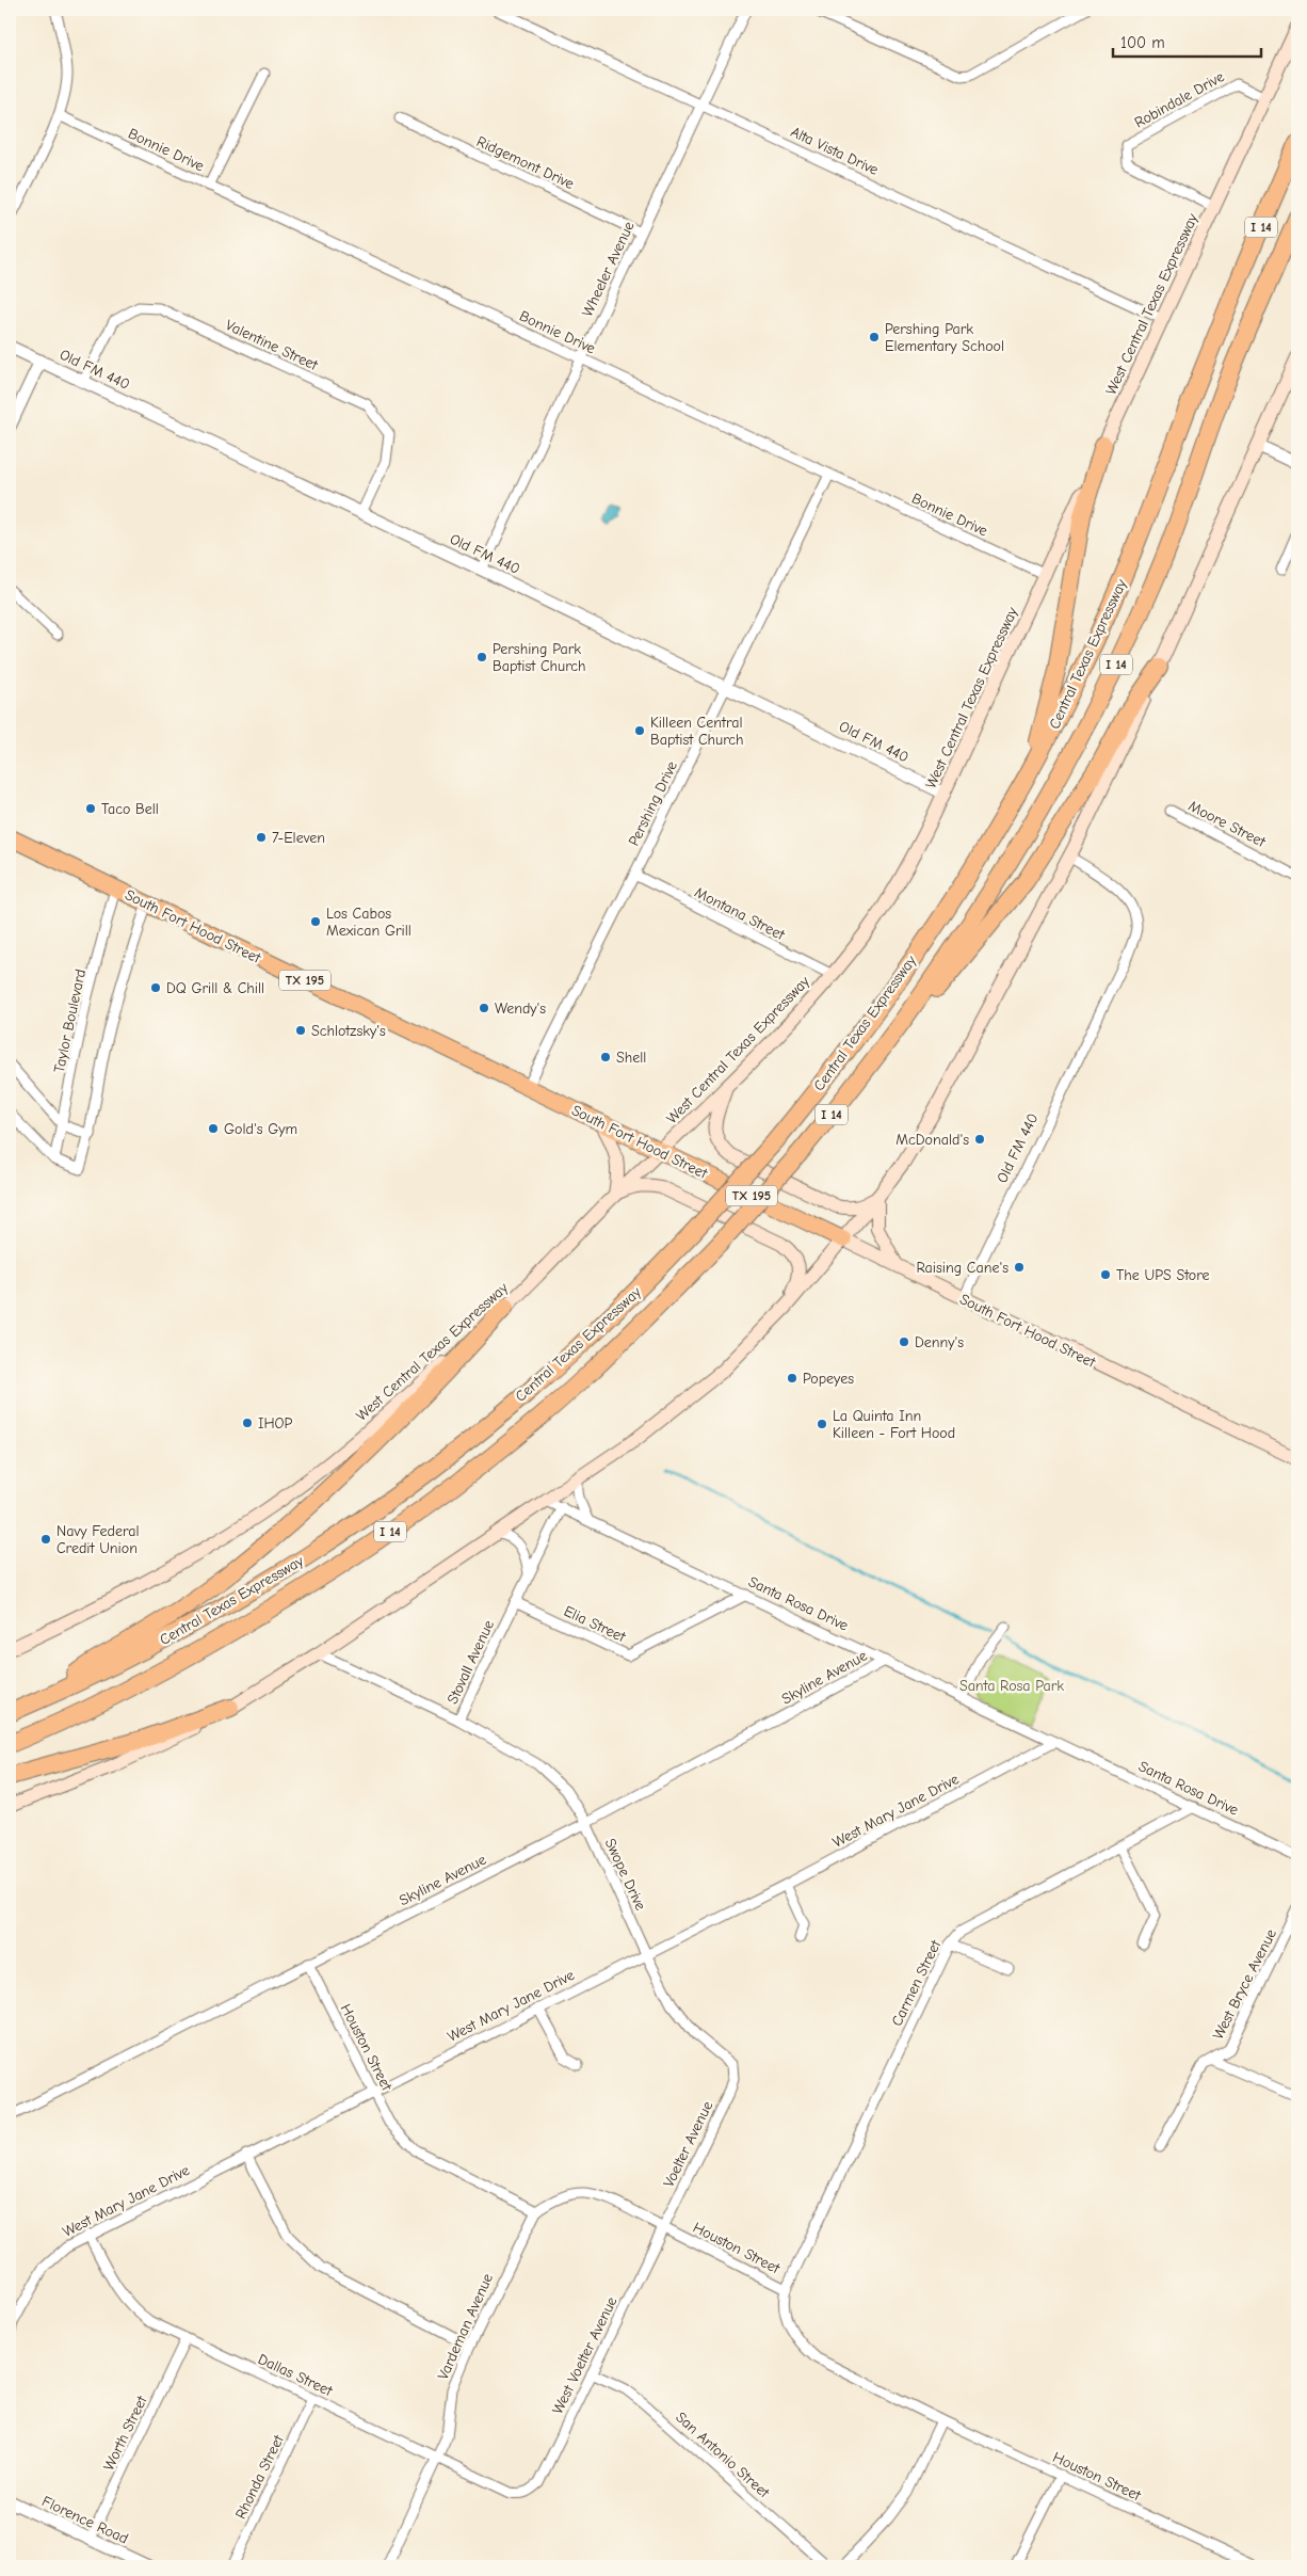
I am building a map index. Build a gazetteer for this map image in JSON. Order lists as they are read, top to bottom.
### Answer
{
  "streets": {
    "highway": [
      "I 14",
      "Central Texas Expressway",
      "South Fort Hood Street",
      "TX 195"
    ],
    "main road": ["West Central Texas Expressway"],
    "street": [
      "Robindale Drive",
      "Bonnie Drive",
      "Alta Vista Drive",
      "Ridgemont Drive",
      "Wheeler Avenue",
      "Valentine Street",
      "Old FM 440",
      "Pershing Drive",
      "Moore Street",
      "Montana Street",
      "Taylor Boulevard",
      "Santa Rosa Drive",
      "Elia Street",
      "Stovall Avenue",
      "Skyline Avenue",
      "West Mary Jane Drive",
      "Swope Drive",
      "Carmen Street",
      "West Bryce Avenue",
      "Houston Street",
      "Voelter Avenue",
      "Vardeman Avenue",
      "West Voelter Avenue",
      "Dallas Street",
      "Worth Street",
      "San Antonio Street",
      "Rhonda Street",
      "Florence Road"
    ]
  },
  "crossings": [
    ["Robindale Drive", "West Central Texas Expressway"],
    ["Bonnie Drive", "Wheeler Avenue"],
    ["Bonnie Drive", "West Central Texas Expressway"],
    ["Bonnie Drive", "Pershing Drive"],
    ["Alta Vista Drive", "Wheeler Avenue"],
    ["Alta Vista Drive", "West Central Texas Expressway"],
    ["Ridgemont Drive", "Wheeler Avenue"],
    ["Wheeler Avenue", "Old FM 440"],
    ["West Central Texas Expressway", "Old FM 440"],
    ["West Central Texas Expressway", "Montana Street"],
    ["West Central Texas Expressway", "South Fort Hood Street"],
    ["Valentine Street", "Old FM 440"],
    ["Old FM 440", "Pershing Drive"],
    ["Old FM 440", "South Fort Hood Street"],
    ["Pershing Drive", "Montana Street"],
    ["Pershing Drive", "South Fort Hood Street"],
    ["South Fort Hood Street", "Taylor Boulevard"],
    ["Santa Rosa Drive", "Elia Street"],
    ["Santa Rosa Drive", "Stovall Avenue"],
    ["Santa Rosa Drive", "Skyline Avenue"],
    ["Santa Rosa Drive", "West Mary Jane Drive"],
    ["Santa Rosa Drive", "Carmen Street"],
    ["Elia Street", "Stovall Avenue"],
    ["Stovall Avenue", "Swope Drive"],
    ["Skyline Avenue", "Swope Drive"],
    ["Skyline Avenue", "Houston Street"],
    ["West Mary Jane Drive", "Swope Drive"],
    ["West Mary Jane Drive", "Houston Street"],
    ["West Mary Jane Drive", "Dallas Street"],
    ["Swope Drive", "Voelter Avenue"],
    ["Carmen Street", "Houston Street"],
    ["Houston Street", "Voelter Avenue"],
    ["Houston Street", "Vardeman Avenue"],
    ["Houston Street", "West Voelter Avenue"],
    ["Voelter Avenue", "West Voelter Avenue"],
    ["Vardeman Avenue", "Dallas Street"],
    ["West Voelter Avenue", "Dallas Street"],
    ["West Voelter Avenue", "San Antonio Street"],
    ["Dallas Street", "Worth Street"],
    ["Dallas Street", "Rhonda Street"],
    ["Worth Street", "Florence Road"]
  ],
  "parks": ["Santa Rosa Park"],
  "places": [
    "Pershing Park Elementary School",
    "Pershing Park Baptist Church",
    "Killeen Central Baptist Church",
    "Taco Bell",
    "7-Eleven",
    "Los Cabos Mexican Grill",
    "DQ Grill & Chill",
    "Wendy's",
    "Schlotzsky's",
    "Shell",
    "Gold's Gym",
    "McDonald's",
    "Raising Cane's",
    "The UPS Store",
    "Denny's",
    "Popeyes",
    "IHOP",
    "La Quinta Inn Killeen - Fort Hood",
    "Navy Federal Credit Union"
  ],
  "scale_bar": "100 m"
}
